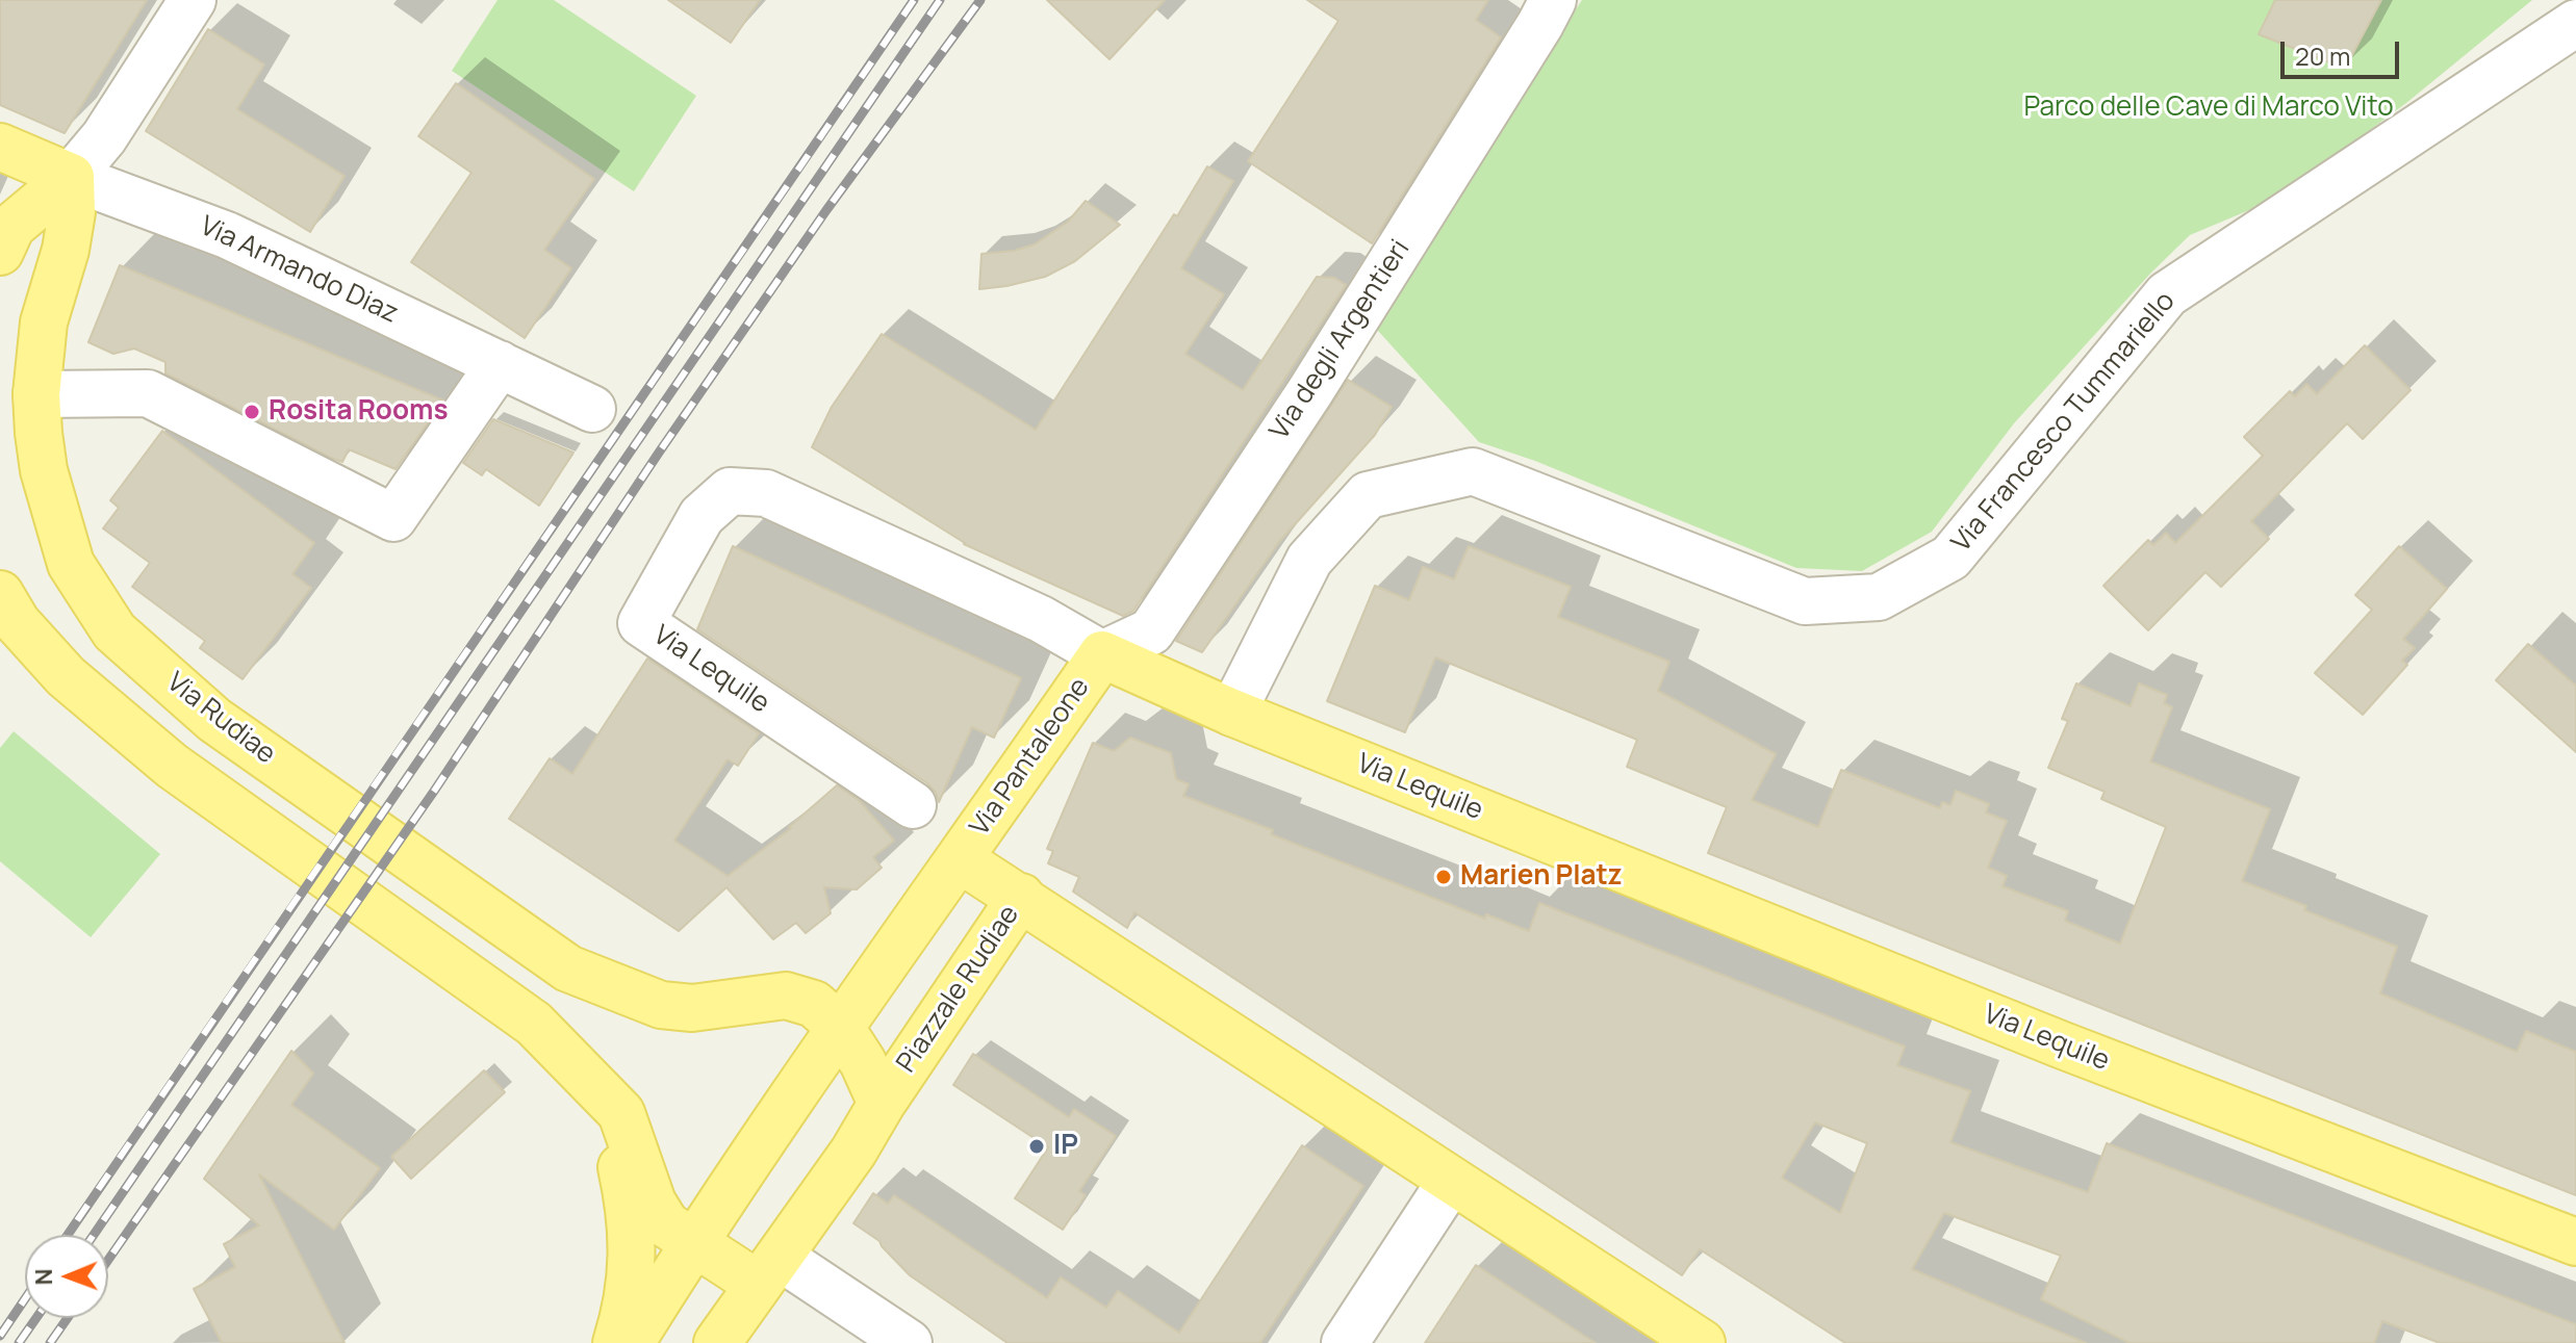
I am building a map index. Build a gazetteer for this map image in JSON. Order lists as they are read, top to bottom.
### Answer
{
  "streets": {
    "main road": [
      "Via Armando Diaz",
      "Via Lequile",
      "Via Rudiae",
      "Via Pantaleone",
      "Piazzale Rudiae"
    ],
    "street": ["Via degli Argentieri", "Via Francesco Tummariello"]
  },
  "crossings": [
    ["Via Armando Diaz", "Via Rudiae"],
    ["Via degli Argentieri", "Via Lequile"],
    ["Via degli Argentieri", "Via Pantaleone"],
    ["Via Francesco Tummariello", "Via Lequile"],
    ["Via Lequile", "Via Pantaleone"],
    ["Via Rudiae", "Piazzale Rudiae"],
    ["Via Pantaleone", "Piazzale Rudiae"]
  ],
  "parks": ["Parco delle Cave di Marco Vito"],
  "places": ["Rosita Rooms", "Marien Platz", "IP"],
  "scale_bar": "20 m",
  "north": "left"
}
